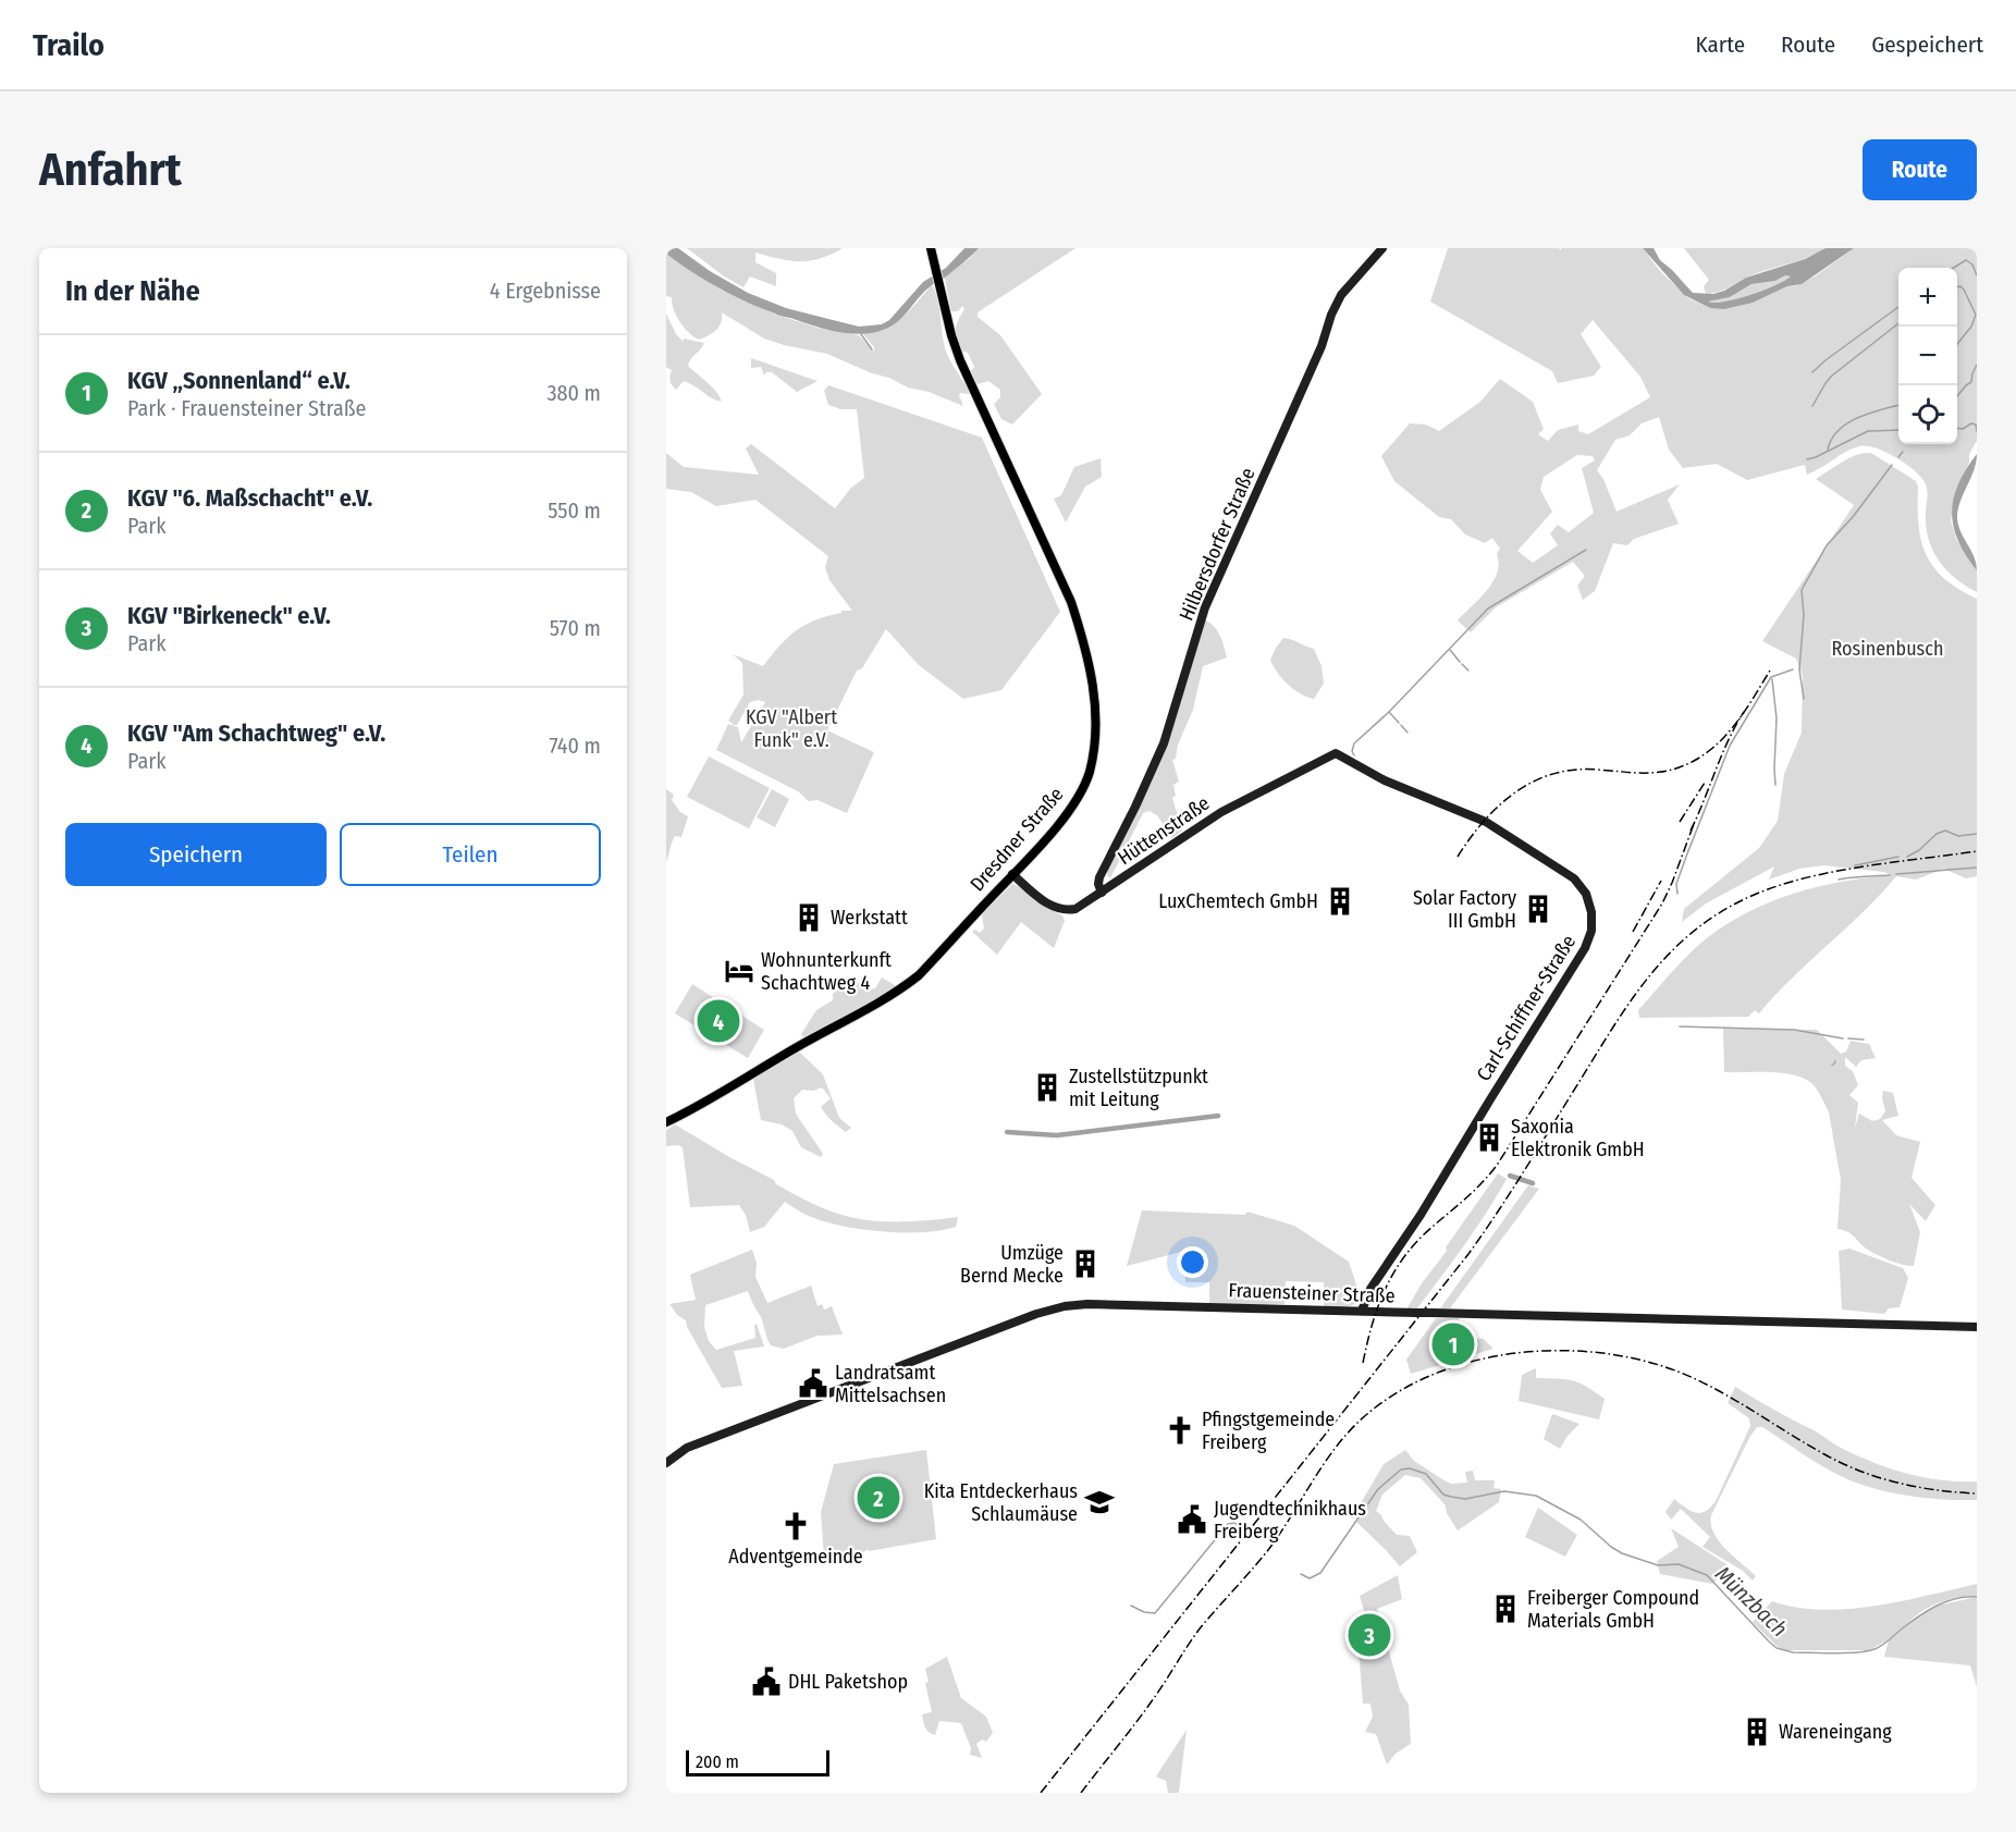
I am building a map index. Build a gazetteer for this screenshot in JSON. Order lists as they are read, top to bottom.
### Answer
{
  "streets": {
    "main road": [
      "Hilbersdorfer Straße",
      "Hüttenstraße",
      "Dresdner Straße",
      "Carl-Schiffner-Straße",
      "Frauensteiner Straße"
    ]
  },
  "crossings": [
    ["Hilbersdorfer Straße", "Hüttenstraße"],
    ["Hüttenstraße", "Dresdner Straße"],
    ["Hüttenstraße", "Carl-Schiffner-Straße"],
    ["Carl-Schiffner-Straße", "Frauensteiner Straße"]
  ],
  "water": ["Münzbach"],
  "parks": ["Rosinenbusch", "KGV \"Albert Funk\" e.V."],
  "places": {
    "building": [
      "LuxChemtech GmbH",
      "Solar Factory III GmbH",
      "Werkstatt",
      "Zustellstützpunkt mit Leitung",
      "Saxonia Elektronik GmbH",
      "Umzüge Bernd Mecke",
      "Freiberger Compound Materials GmbH",
      "Wareneingang"
    ],
    "hotel": ["Wohnunterkunft Schachtweg 4"],
    "public building": ["Landratsamt Mittelsachsen", "Jugendtechnikhaus Freiberg", "DHL Paketshop"],
    "church": ["Pfingstgemeinde Freiberg", "Adventgemeinde"],
    "school or university": ["Kita Entdeckerhaus Schlaumäuse"]
  },
  "scale_bar": "200 m",
  "page": {
    "header": "Trailo",
    "nav": ["Karte", "Route", "Gespeichert"],
    "buttons": [
      "Route",
      ["Speichern", "Teilen"]
    ],
    "title": "Anfahrt",
    "heading": ["In der Nähe", "4 Ergebnisse"],
    "map_buttons": ["+", "−"],
    "list": [
      {
        "mark": "1",
        "name": "KGV „Sonnenland“ e.V.",
        "note": "Park · Frauensteiner Straße",
        "value": "380 m"
      },
      {
        "mark": "2",
        "name": "KGV \"6. Maßschacht\" e.V.",
        "note": "Park",
        "value": "550 m"
      },
      {
        "mark": "3",
        "name": "KGV \"Birkeneck\" e.V.",
        "note": "Park",
        "value": "570 m"
      },
      {
        "mark": "4",
        "name": "KGV \"Am Schachtweg\" e.V.",
        "note": "Park",
        "value": "740 m"
      }
    ],
    "pins": [
      "4",
      "1",
      "2",
      "3"
    ],
    "scale": "200 m"
  }
}
